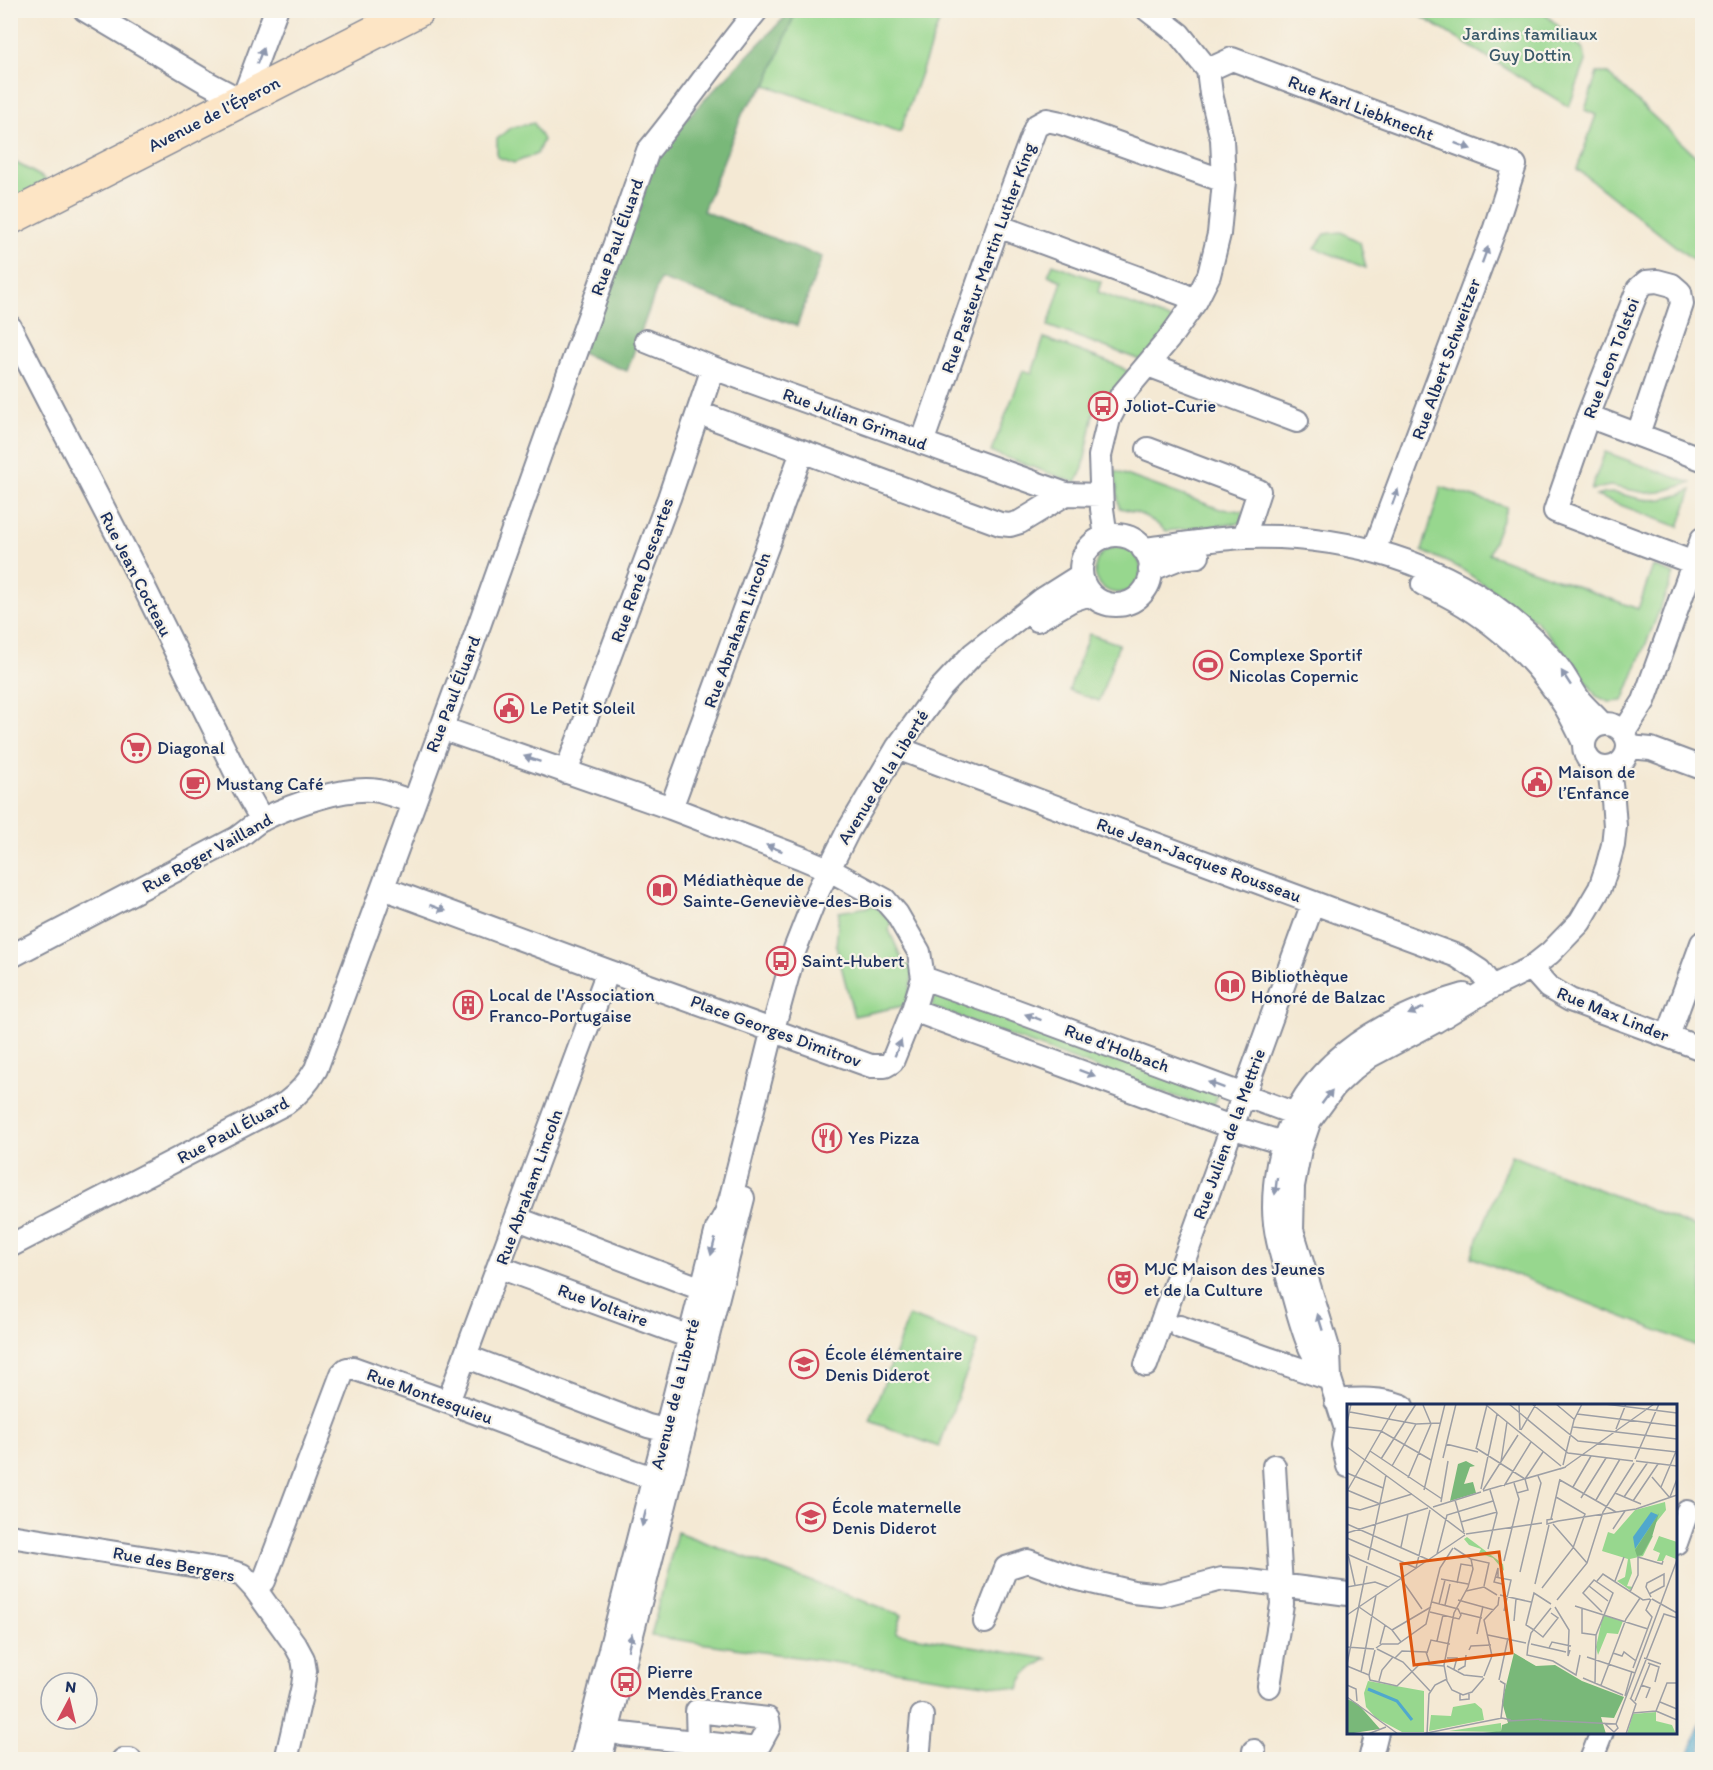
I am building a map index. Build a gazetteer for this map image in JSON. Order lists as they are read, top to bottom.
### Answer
{
  "streets": {
    "main road": ["Avenue de l'Éperon"],
    "street": [
      "Rue Karl Liebknecht",
      "Rue Paul Éluard",
      "Rue Pasteur Martin Luther King",
      "Rue Leon Tolstoi",
      "Rue Albert Schweitzer",
      "Rue Julian Grimaud",
      "Rue René Descartes",
      "Rue Jean Cocteau",
      "Rue Abraham Lincoln",
      "Avenue de la Liberté",
      "Rue Roger Vailland",
      "Rue Jean-Jacques Rousseau",
      "Rue Max Linder",
      "Place Georges Dimitrov",
      "Rue d'Holbach",
      "Rue Julien de la Mettrie",
      "Rue Voltaire",
      "Rue Montesquieu",
      "Rue des Bergers"
    ]
  },
  "crossings": [
    ["Rue Karl Liebknecht", "Rue Albert Schweitzer"],
    ["Rue Paul Éluard", "Rue Roger Vailland"],
    ["Rue Paul Éluard", "Place Georges Dimitrov"],
    ["Rue Pasteur Martin Luther King", "Rue Julian Grimaud"],
    ["Rue Julian Grimaud", "Rue René Descartes"],
    ["Rue René Descartes", "Place Georges Dimitrov"],
    ["Rue Jean Cocteau", "Rue Roger Vailland"],
    ["Rue Abraham Lincoln", "Place Georges Dimitrov"],
    ["Rue Abraham Lincoln", "Rue Voltaire"],
    ["Rue Abraham Lincoln", "Rue Montesquieu"],
    ["Avenue de la Liberté", "Rue Jean-Jacques Rousseau"],
    ["Avenue de la Liberté", "Place Georges Dimitrov"],
    ["Avenue de la Liberté", "Rue Voltaire"],
    ["Avenue de la Liberté", "Rue Montesquieu"],
    ["Rue Jean-Jacques Rousseau", "Rue Julien de la Mettrie"],
    ["Place Georges Dimitrov", "Rue d'Holbach"],
    ["Rue d'Holbach", "Rue Julien de la Mettrie"],
    ["Rue Montesquieu", "Rue des Bergers"]
  ],
  "one_way": ["Rue Karl Liebknecht", "Rue Albert Schweitzer"],
  "parks": ["Jardins familiaux Guy Dottin"],
  "places": {
    "bus stop": ["Joliot-Curie", "Saint-Hubert", "Pierre Mendès France"],
    "sports": ["Complexe Sportif Nicolas Copernic"],
    "public building": ["Le Petit Soleil", "Maison de l’Enfance"],
    "supermarket": ["Diagonal"],
    "cafe": ["Mustang Café"],
    "library": ["Médiathèque de Sainte-Geneviève-des-Bois", "Bibliothèque Honoré de Balzac"],
    "building": ["Local de l'Association Franco-Portugaise"],
    "restaurant": ["Yes Pizza"],
    "theatre": ["MJC Maison des Jeunes et de la Culture"],
    "school or university": ["École élémentaire Denis Diderot", "École maternelle Denis Diderot"]
  },
  "north": "top"
}
